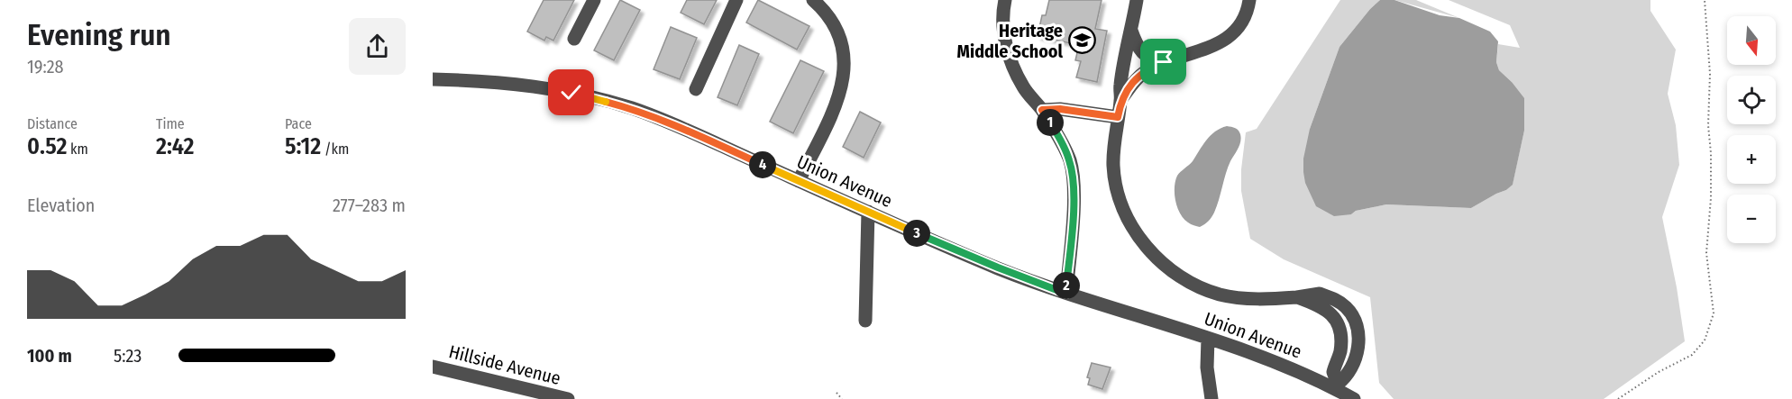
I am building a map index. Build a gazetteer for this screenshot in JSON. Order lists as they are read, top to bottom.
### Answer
{
  "streets": {
    "street": ["Union Avenue", "Hillside Avenue"]
  },
  "places": {
    "school or university": ["Heritage Middle School"]
  },
  "north": "bottom",
  "page": {
    "heading": ["Evening run", "19:28"],
    "map_buttons": ["+", "−"],
    "stats": [
      ["Distance", "0.52 km"],
      ["Time", "2:42"],
      ["Pace", "5:12 /km"]
    ],
    "pins": [
      "1",
      "4",
      "3",
      "2"
    ],
    "chart": ["Elevation", "277–283 m"],
    "list": [
      {
        "name": "100 m",
        "note": "5:23"
      }
    ]
  }
}
